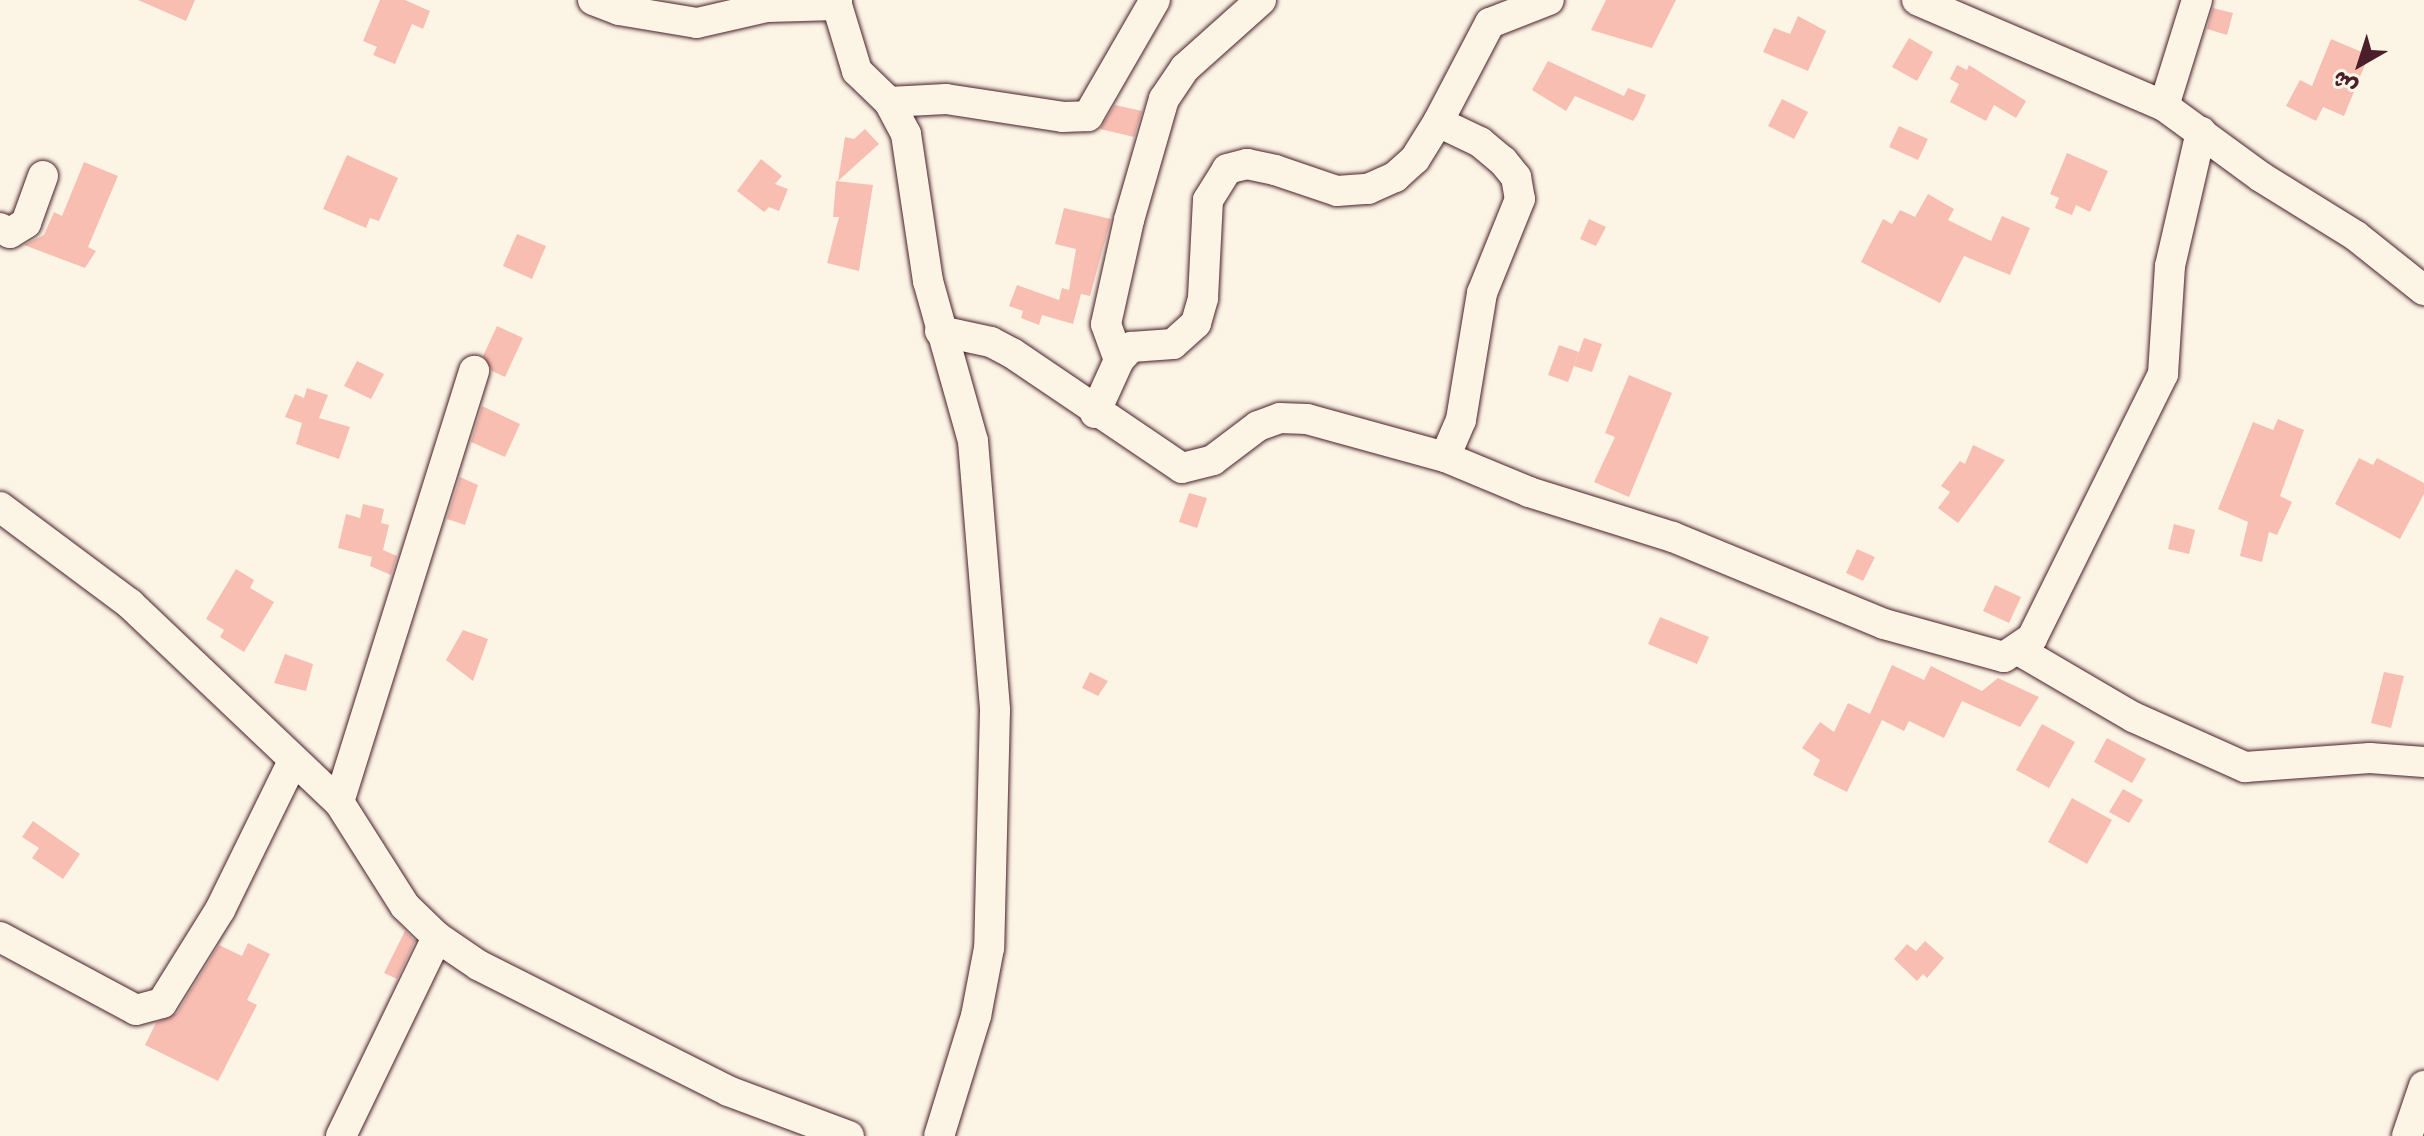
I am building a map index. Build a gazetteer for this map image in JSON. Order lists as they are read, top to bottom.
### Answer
{
  "north": "bottom left"
}
